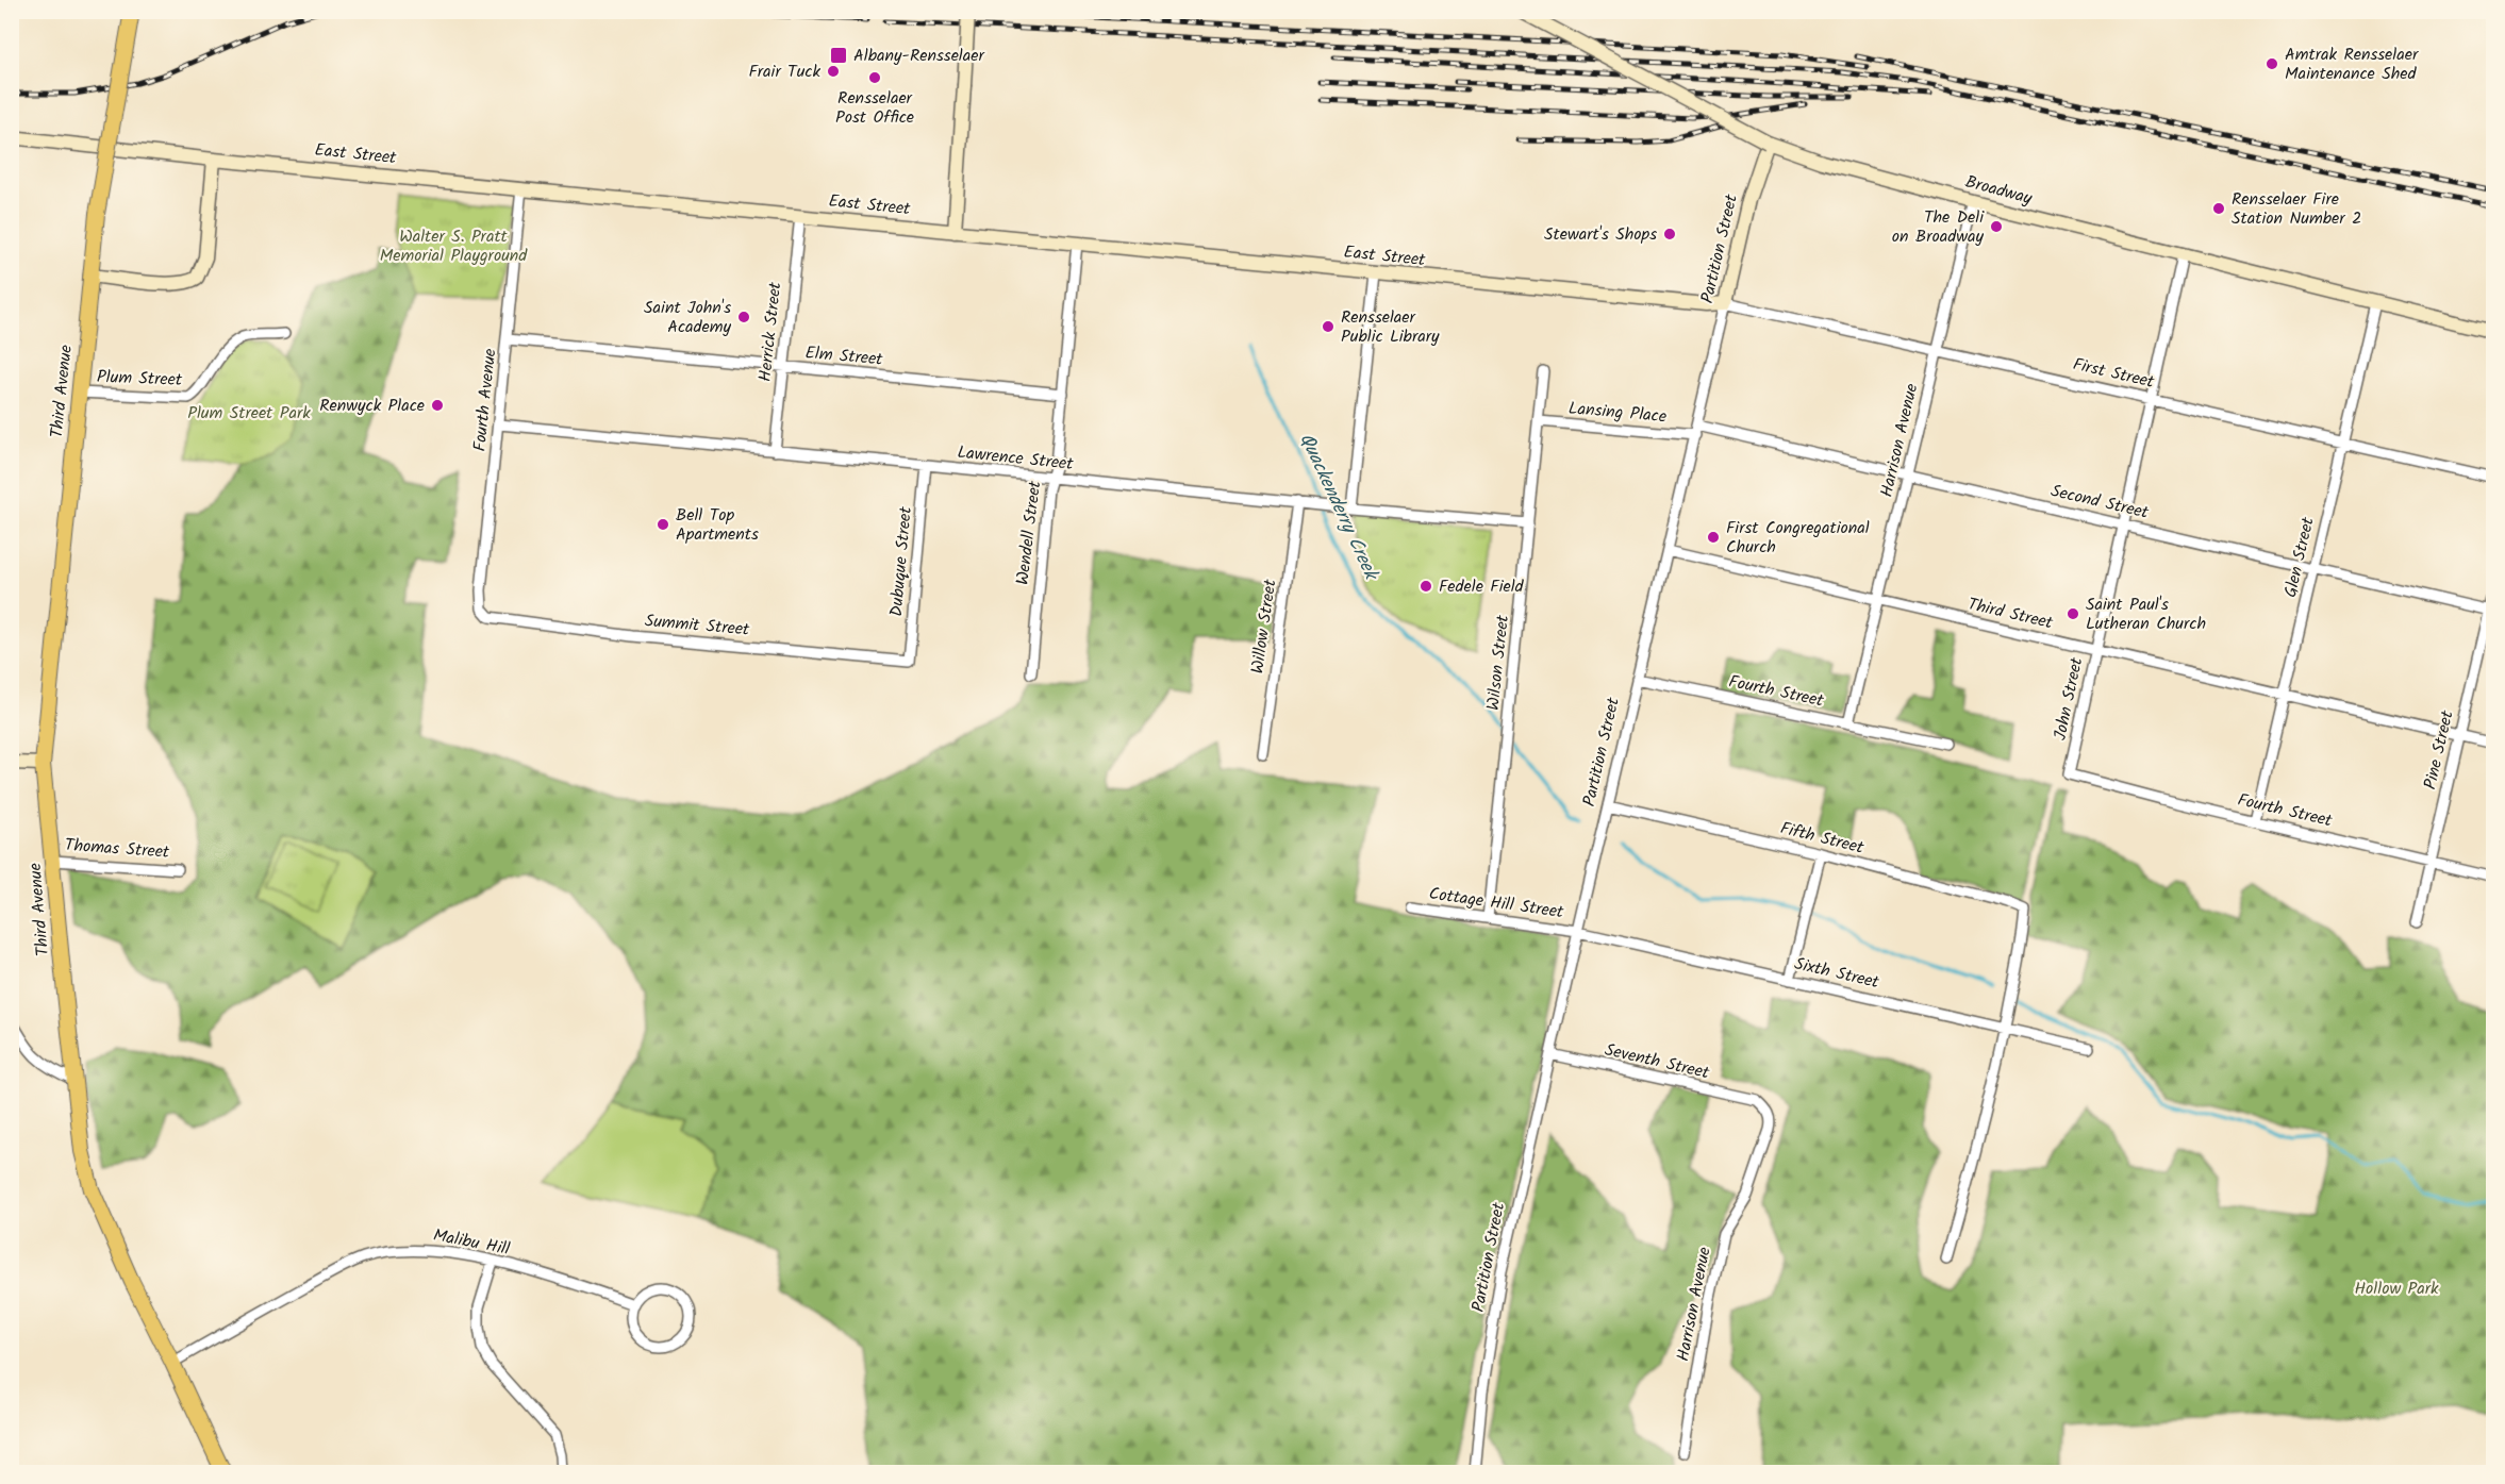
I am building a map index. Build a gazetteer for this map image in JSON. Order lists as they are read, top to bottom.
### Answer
{
  "streets": {
    "main road": ["Third Avenue"],
    "street": [
      "East Street",
      "Broadway",
      "Partition Street",
      "Herrick Street",
      "Elm Street",
      "First Street",
      "Plum Street",
      "Fourth Avenue",
      "Lansing Place",
      "Harrison Avenue",
      "Lawrence Street",
      "Second Street",
      "Wendell Street",
      "Glen Street",
      "Dubuque Street",
      "Third Street",
      "Summit Street",
      "Willow Street",
      "Wilson Street",
      "Fourth Street",
      "John Street",
      "Pine Street",
      "Fifth Street",
      "Thomas Street",
      "Cottage Hill Street",
      "Sixth Street",
      "Seventh Street",
      "Malibu Hill"
    ]
  },
  "crossings": [
    ["East Street", "Partition Street"],
    ["East Street", "Herrick Street"],
    ["East Street", "First Street"],
    ["East Street", "Fourth Avenue"],
    ["East Street", "Wendell Street"],
    ["Broadway", "Partition Street"],
    ["Broadway", "Harrison Avenue"],
    ["Broadway", "Glen Street"],
    ["Broadway", "John Street"],
    ["Partition Street", "First Street"],
    ["Partition Street", "Lansing Place"],
    ["Partition Street", "Second Street"],
    ["Partition Street", "Third Street"],
    ["Partition Street", "Fourth Street"],
    ["Partition Street", "Fifth Street"],
    ["Partition Street", "Cottage Hill Street"],
    ["Partition Street", "Sixth Street"],
    ["Partition Street", "Seventh Street"],
    ["Herrick Street", "Elm Street"],
    ["Herrick Street", "Lawrence Street"],
    ["Elm Street", "Fourth Avenue"],
    ["Elm Street", "Wendell Street"],
    ["First Street", "Harrison Avenue"],
    ["First Street", "Glen Street"],
    ["First Street", "John Street"],
    ["Plum Street", "Third Avenue"],
    ["Third Avenue", "Thomas Street"],
    ["Third Avenue", "Malibu Hill"],
    ["Fourth Avenue", "Lawrence Street"],
    ["Fourth Avenue", "Summit Street"],
    ["Lansing Place", "Second Street"],
    ["Lansing Place", "Wilson Street"],
    ["Harrison Avenue", "Second Street"],
    ["Harrison Avenue", "Third Street"],
    ["Harrison Avenue", "Fourth Street"],
    ["Harrison Avenue", "Seventh Street"],
    ["Lawrence Street", "Wendell Street"],
    ["Lawrence Street", "Dubuque Street"],
    ["Lawrence Street", "Willow Street"],
    ["Lawrence Street", "Wilson Street"],
    ["Second Street", "Glen Street"],
    ["Second Street", "John Street"],
    ["Second Street", "Pine Street"],
    ["Glen Street", "Third Street"],
    ["Glen Street", "Fourth Street"],
    ["Dubuque Street", "Summit Street"],
    ["Third Street", "John Street"],
    ["Third Street", "Pine Street"],
    ["Wilson Street", "Cottage Hill Street"],
    ["Fourth Street", "John Street"],
    ["Fourth Street", "Pine Street"],
    ["Fifth Street", "Sixth Street"],
    ["Cottage Hill Street", "Sixth Street"]
  ],
  "water": ["Quackenderry Creek"],
  "parks": ["Walter S. Pratt Memorial Playground", "Plum Street Park", "Hollow Park"],
  "places": {
    "transit": ["Albany-Rensselaer"],
    "other": [
      "Amtrak Rensselaer Maintenance Shed",
      "Frair Tuck",
      "Rensselaer Post Office",
      "Rensselaer Fire Station Number 2",
      "The Deli on Broadway",
      "Stewart's Shops",
      "Saint John's Academy",
      "Rensselaer Public Library",
      "Renwyck Place",
      "Bell Top Apartments",
      "First Congregational Church",
      "Fedele Field",
      "Saint Paul's Lutheran Church"
    ]
  }
}
